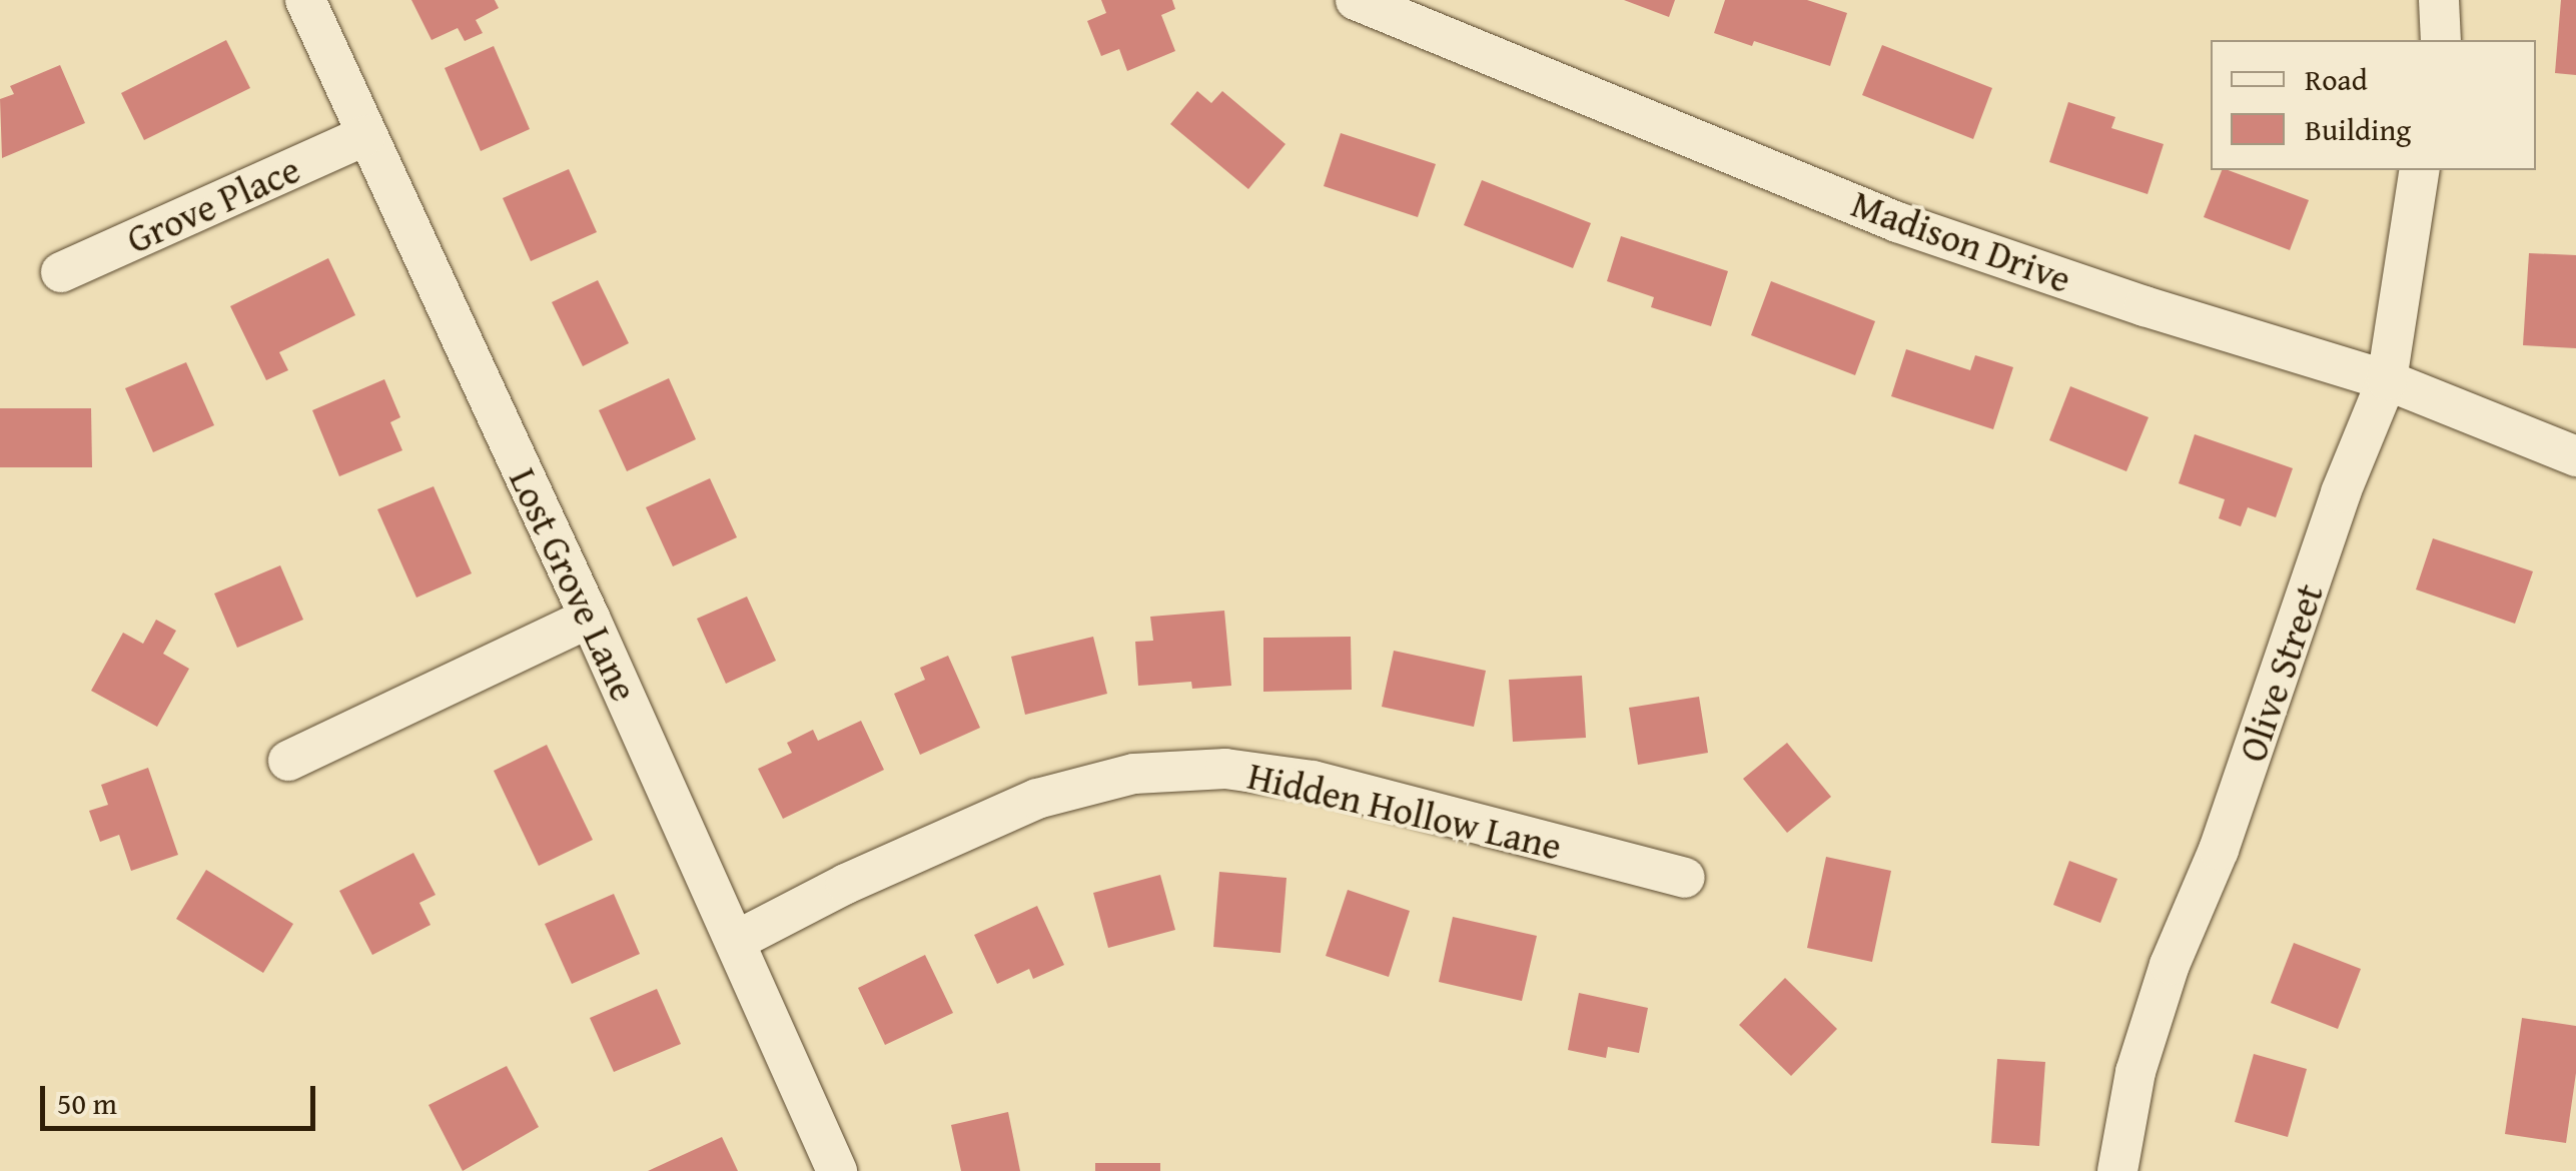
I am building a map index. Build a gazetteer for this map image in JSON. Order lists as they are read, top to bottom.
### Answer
{
  "streets": {
    "street": [
      "Grove Place",
      "Madison Drive",
      "Lost Grove Lane",
      "Olive Street",
      "Hidden Hollow Lane"
    ]
  },
  "crossings": [
    ["Grove Place", "Lost Grove Lane"],
    ["Madison Drive", "Olive Street"],
    ["Lost Grove Lane", "Hidden Hollow Lane"]
  ],
  "legend": ["Road", "Building"],
  "scale_bar": "50 m"
}
